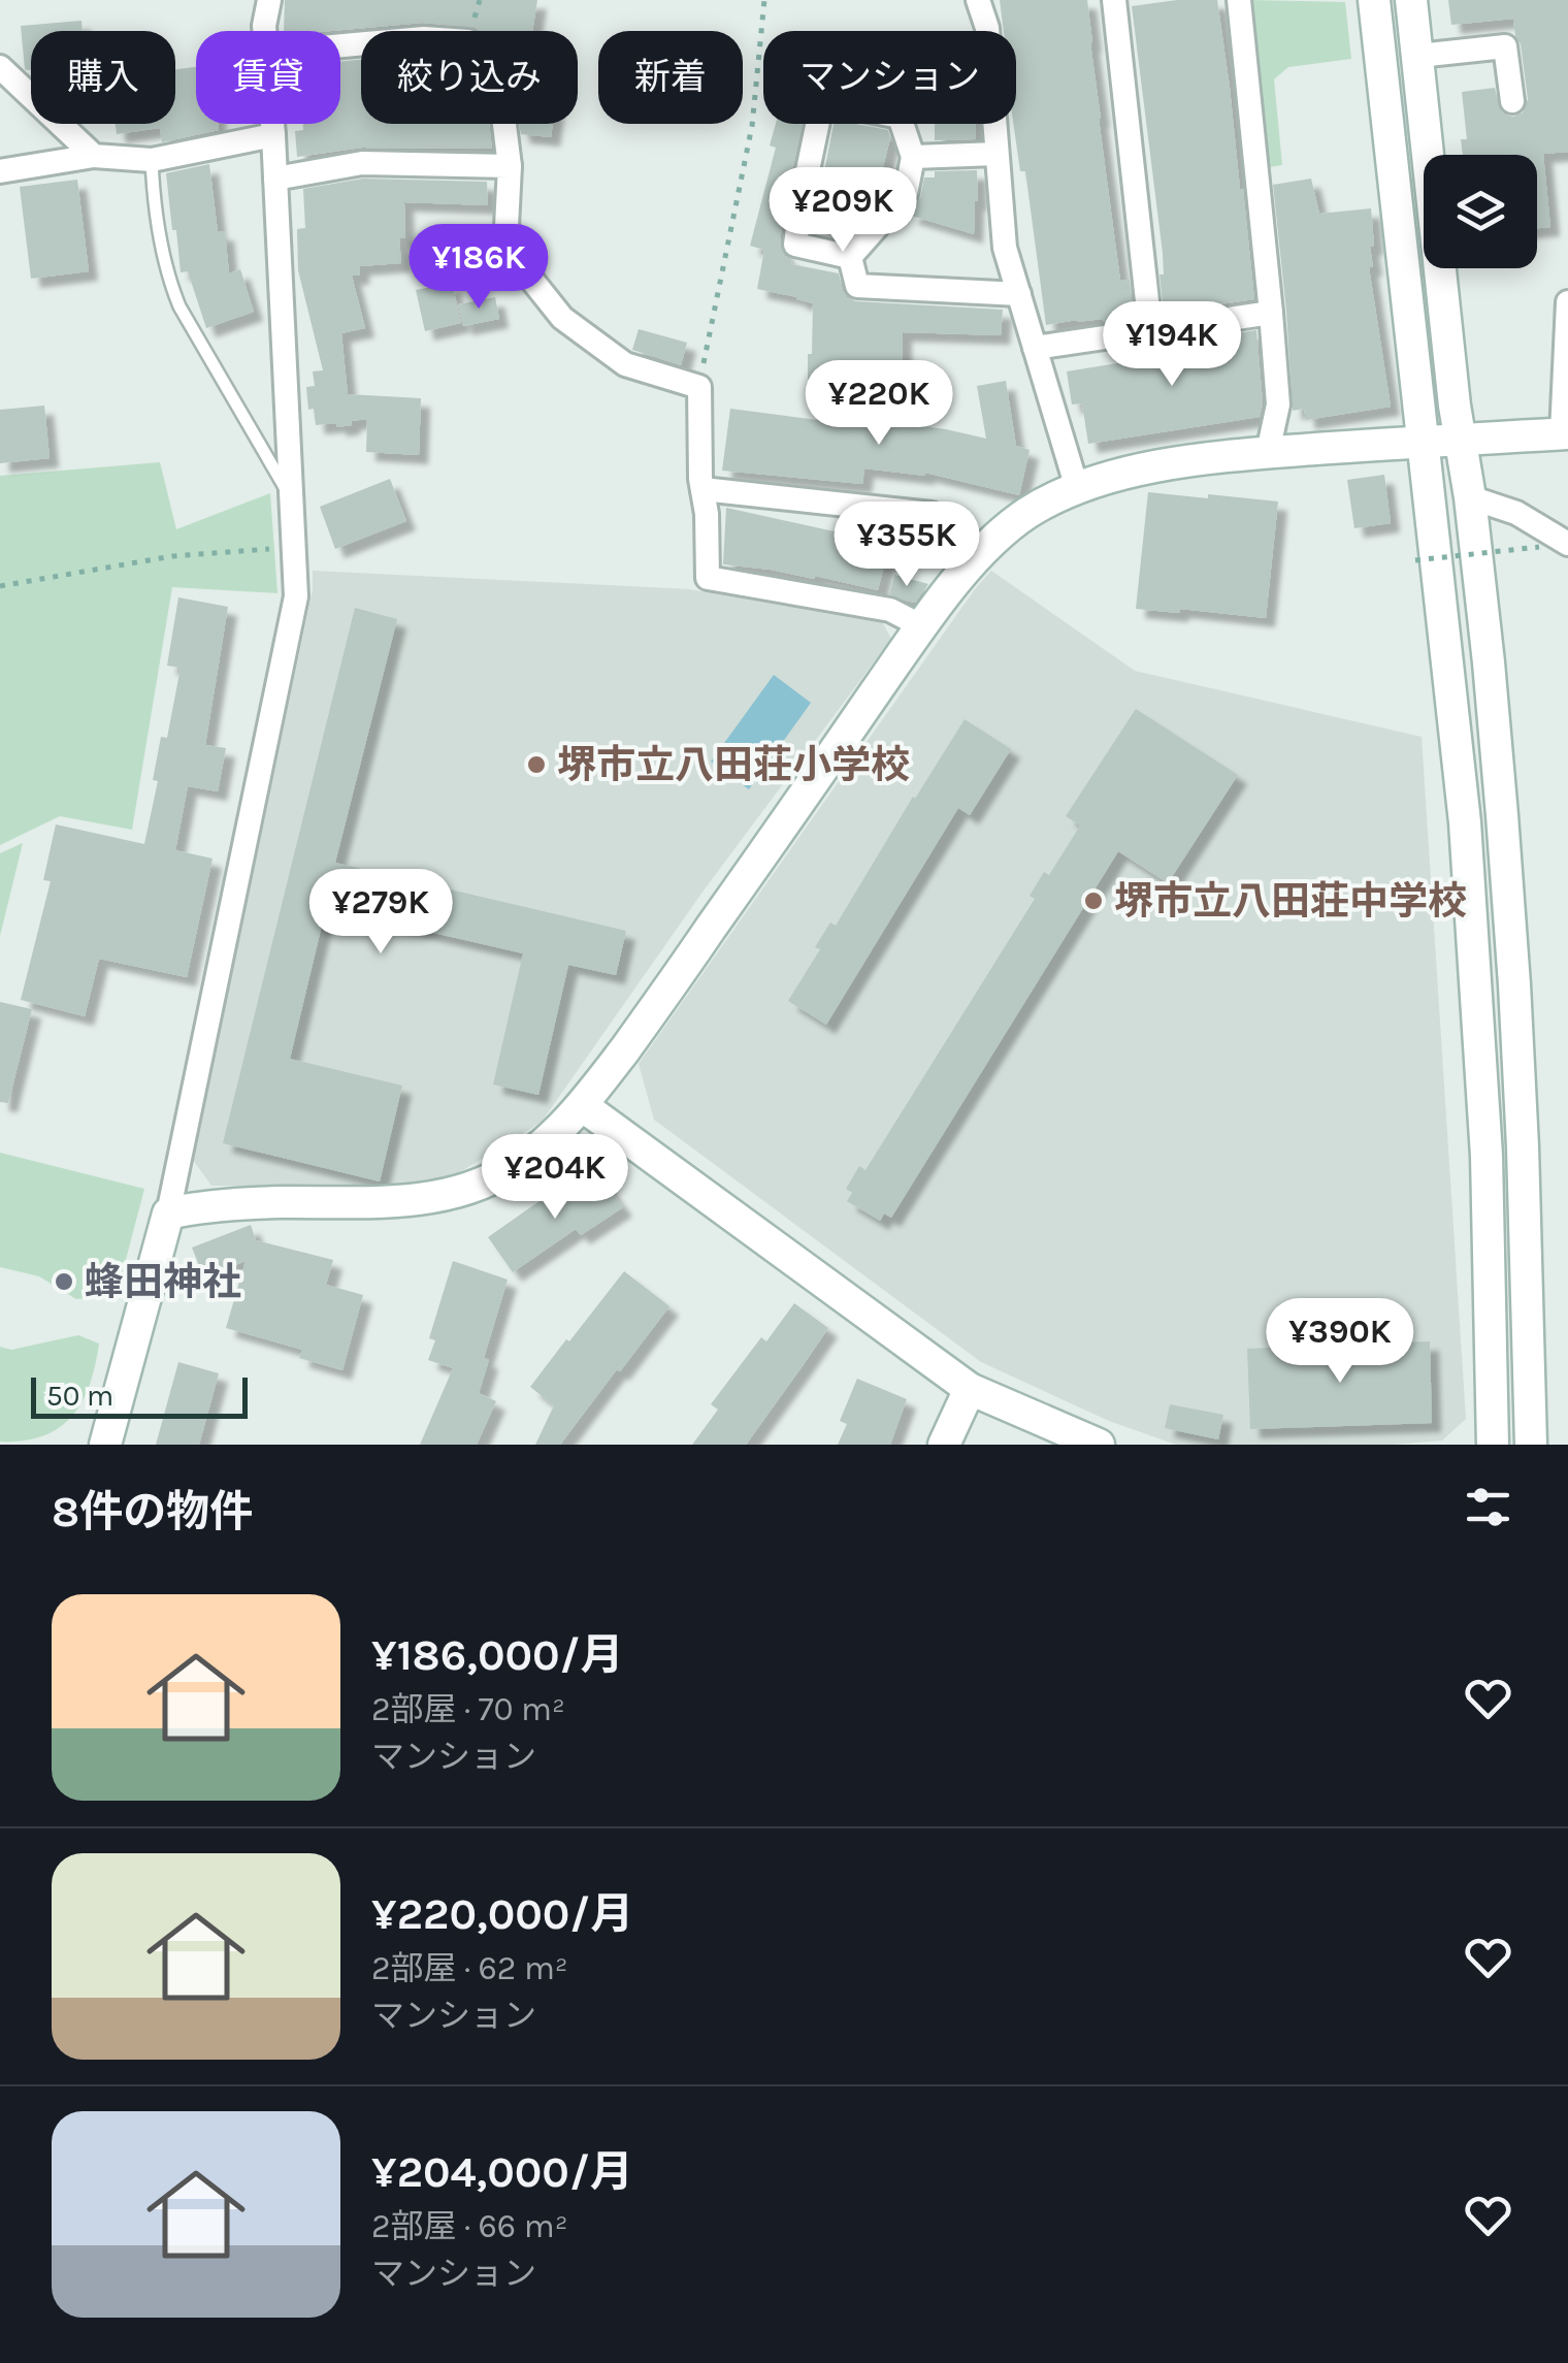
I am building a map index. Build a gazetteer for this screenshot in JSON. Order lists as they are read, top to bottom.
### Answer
{
  "places": ["堺市立八田荘小学校", "堺市立八田荘中学校", "蜂田神社"],
  "scale_bar": "50 m",
  "page": {
    "chip": [
      "購入",
      "賃貸",
      "絞り込み",
      "新着",
      "マンション"
    ],
    "price": [
      "¥209K",
      "¥186K",
      "¥194K",
      "¥220K",
      "¥355K",
      "¥279K",
      "¥204K",
      "¥390K"
    ],
    "scale": "50 m",
    "heading": "8件の物件",
    "list": [
      {
        "name": "¥186,000/月",
        "note": "2部屋 · 70 m² · マンション"
      },
      {
        "name": "¥220,000/月",
        "note": "2部屋 · 62 m² · マンション"
      },
      {
        "name": "¥204,000/月",
        "note": "2部屋 · 66 m² · マンション"
      }
    ]
  }
}
